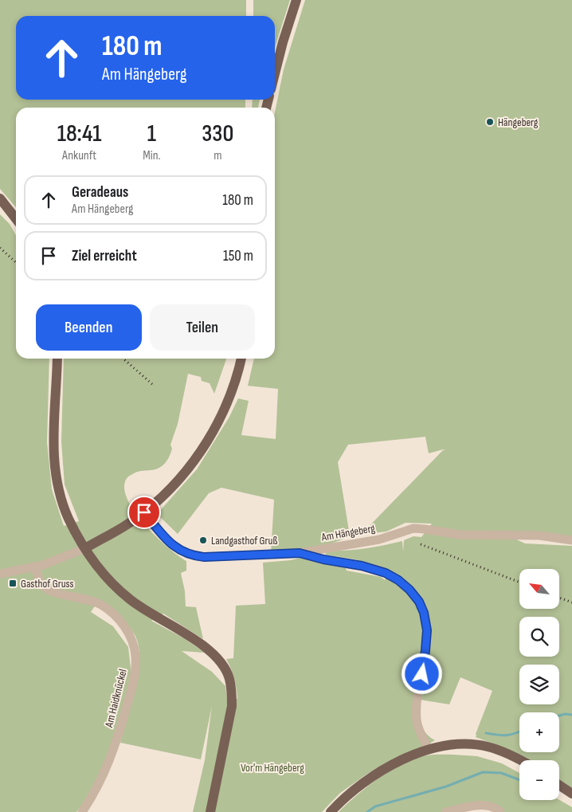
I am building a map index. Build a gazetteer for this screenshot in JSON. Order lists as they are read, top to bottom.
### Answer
{
  "streets": {
    "street": ["Am Hängeberg", "Am Haidknückel"]
  },
  "parks": ["Vor'm Hängeberg"],
  "places": {
    "other": ["Hängeberg", "Landgasthof Gruß"],
    "transit": ["Gasthof Gruss"]
  },
  "north": "top left",
  "page": {
    "turn": ["180 m", "Am Hängeberg"],
    "eta": [
      "18:41",
      "Ankunft",
      "1",
      "Min.",
      "330",
      "m"
    ],
    "list": [
      {
        "name": "Geradeaus",
        "note": "Am Hängeberg",
        "value": "180 m"
      },
      {
        "name": "Ziel erreicht",
        "value": "150 m"
      }
    ],
    "buttons": ["Beenden", "Teilen"],
    "map_buttons": ["+", "−"]
  }
}
